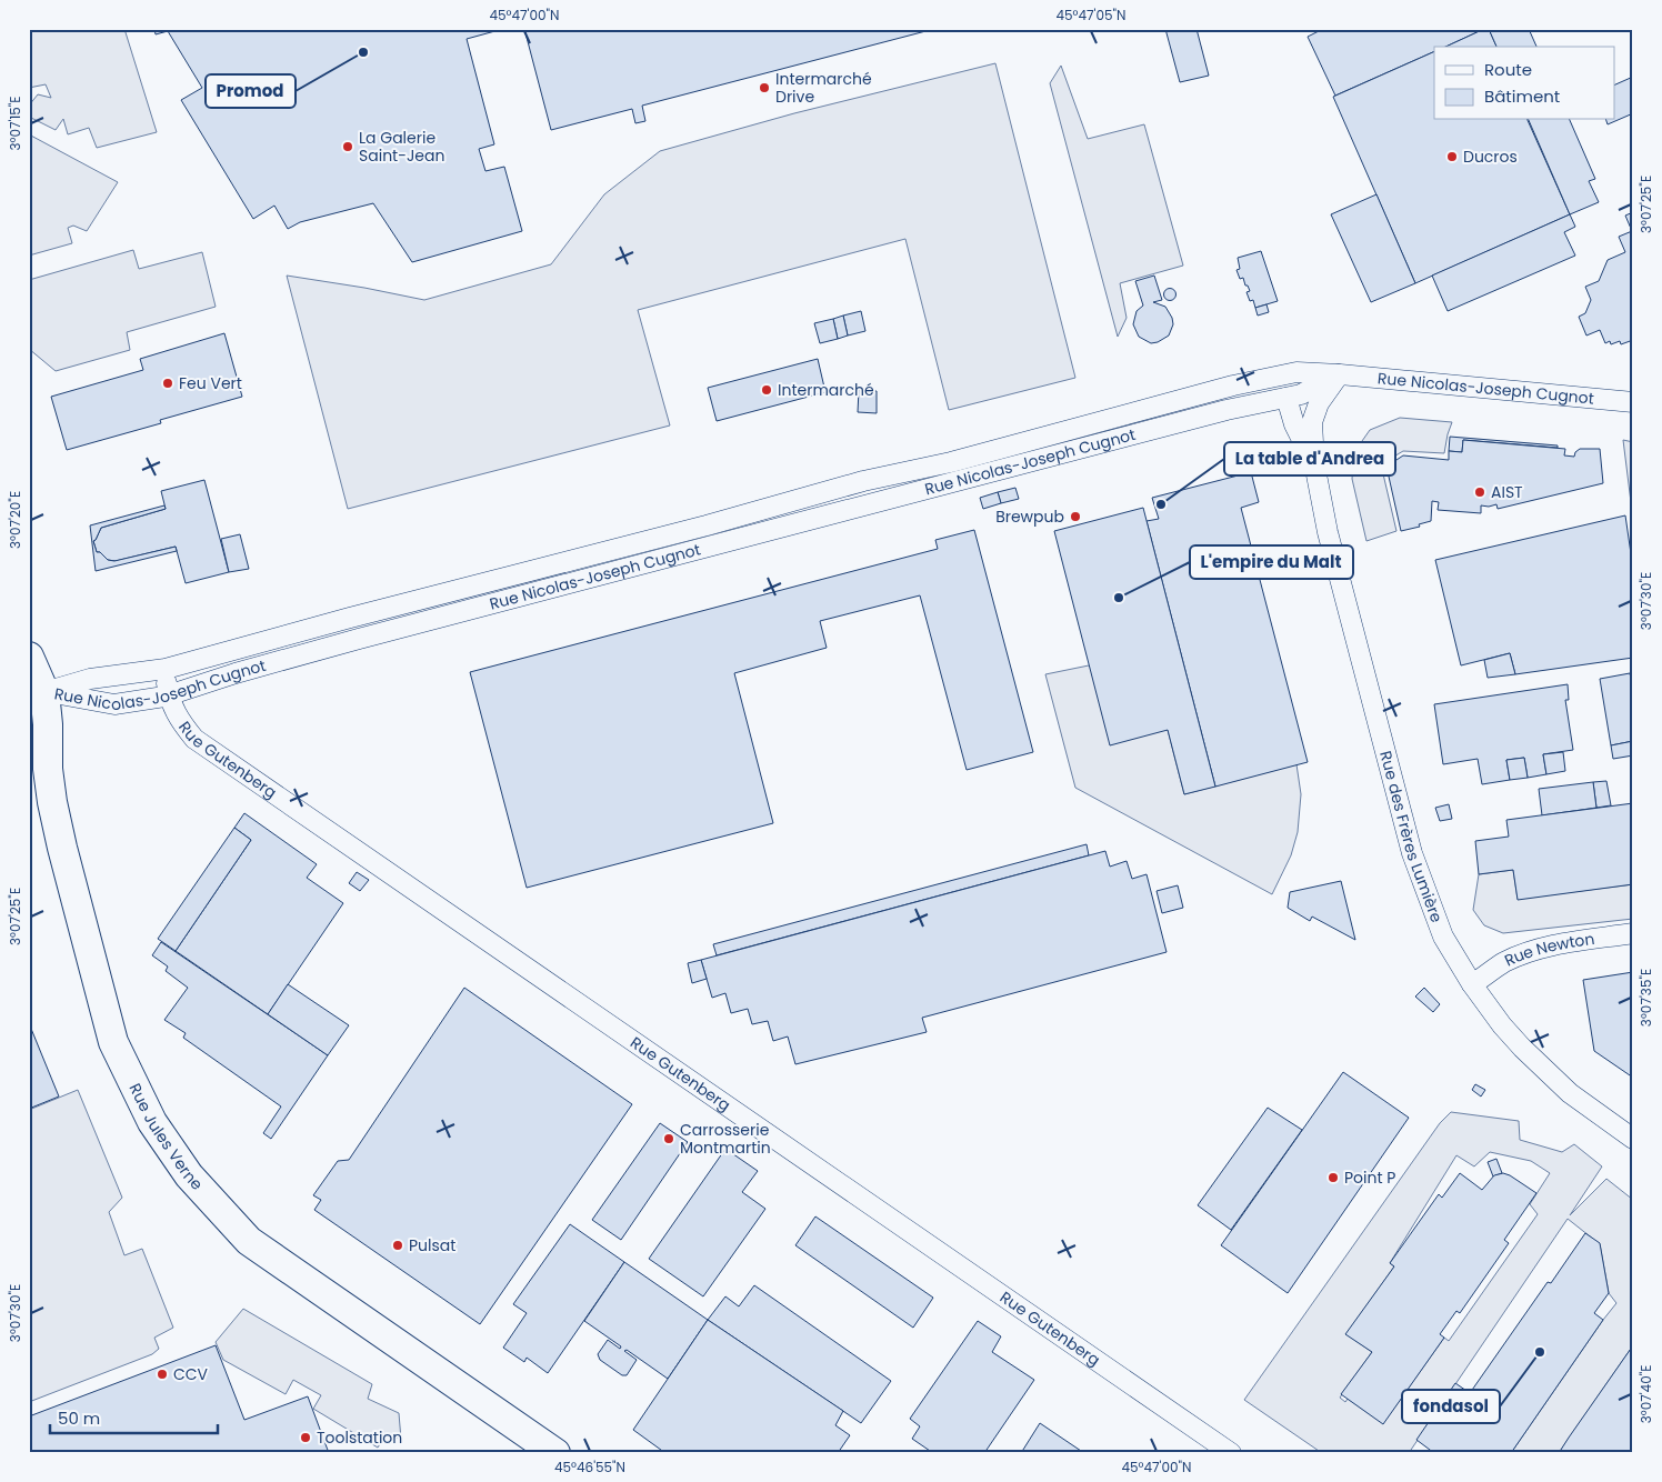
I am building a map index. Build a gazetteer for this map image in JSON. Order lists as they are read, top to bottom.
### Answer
{
  "streets": {
    "main road": ["Rue Jules Verne"],
    "street": [
      "Rue Nicolas-Joseph Cugnot",
      "Rue Gutenberg",
      "Rue des Frères Lumière",
      "Rue Newton"
    ]
  },
  "crossings": [
    ["Rue Nicolas-Joseph Cugnot", "Rue Gutenberg"],
    ["Rue Nicolas-Joseph Cugnot", "Rue des Frères Lumière"],
    ["Rue Nicolas-Joseph Cugnot", "Rue Jules Verne"],
    ["Rue des Frères Lumière", "Rue Newton"]
  ],
  "places": [
    "Promod",
    "Intermarché Drive",
    "La Galerie Saint-Jean",
    "Ducros",
    "Feu Vert",
    "Intermarché",
    "AIST",
    "La table d'Andrea",
    "Brewpub",
    "L'empire du Malt",
    "Carrosserie Montmartin",
    "Point P",
    "Pulsat",
    "fondasol",
    "CCV",
    "Toolstation"
  ],
  "legend": ["Route", "Bâtiment"],
  "scale_bar": "50 m",
  "coordinates": [
    "45°47'00\"N",
    "45°47'05\"N",
    "3°07'15\"E",
    "3°07'25\"E",
    "3°07'20\"E",
    "3°07'30\"E",
    "3°07'35\"E",
    "3°07'40\"E",
    "45°46'55\"N"
  ]
}
